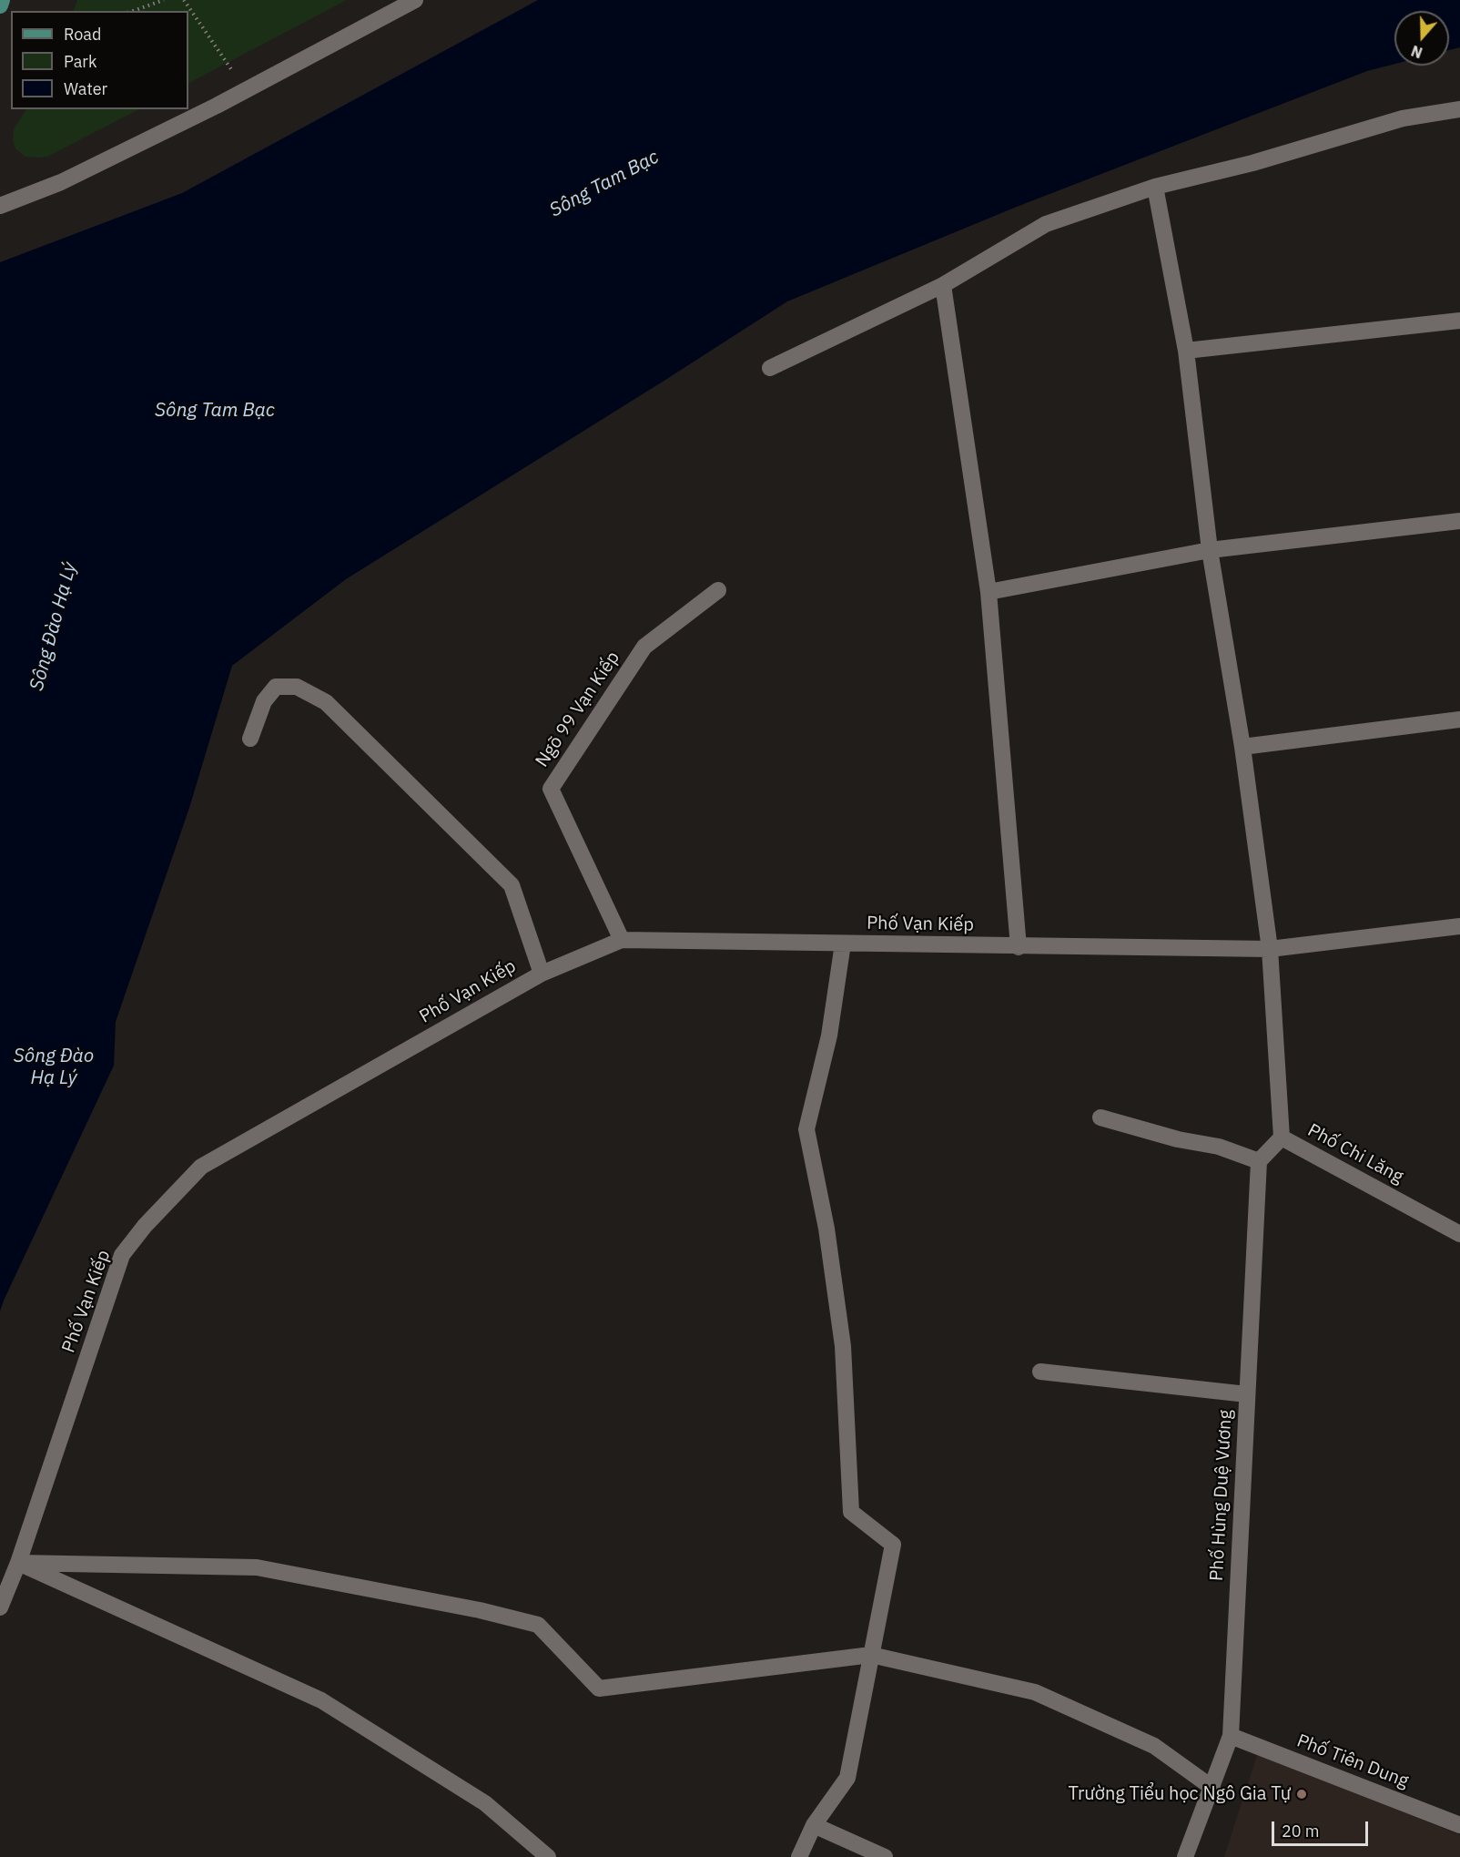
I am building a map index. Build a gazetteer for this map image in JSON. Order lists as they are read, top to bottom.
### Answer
{
  "streets": {
    "street": [
      "Ngõ 99 Vạn Kiếp",
      "Phố Vạn Kiếp",
      "Phố Chi Lăng",
      "Phố Hùng Duệ Vương",
      "Phố Tiên Dung"
    ]
  },
  "crossings": [
    ["Ngõ 99 Vạn Kiếp", "Phố Vạn Kiếp"],
    ["Phố Vạn Kiếp", "Phố Chi Lăng"],
    ["Phố Hùng Duệ Vương", "Phố Tiên Dung"]
  ],
  "water": ["Sông Tam Bạc", "Sông Đào Hạ Lý"],
  "places": ["Trường Tiểu học Ngô Gia Tự"],
  "legend": ["Road", "Park", "Water"],
  "scale_bar": "20 m",
  "north": "bottom"
}
